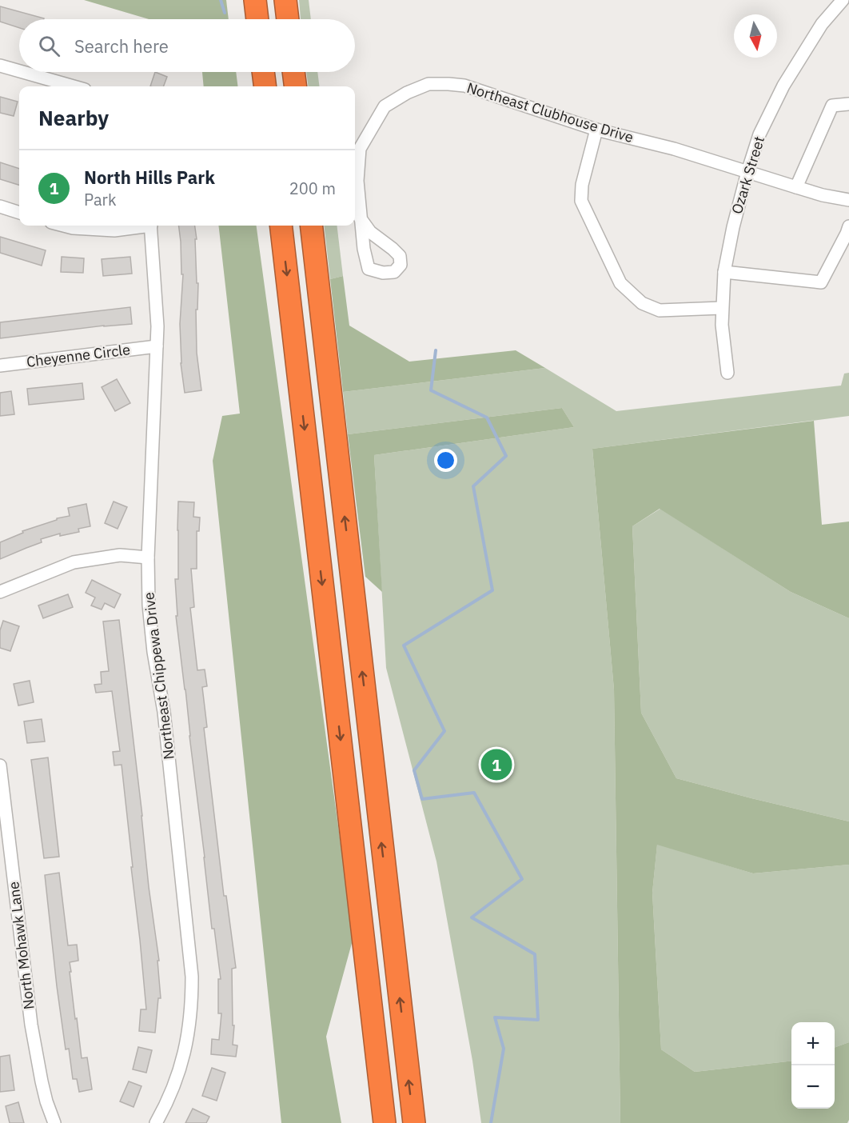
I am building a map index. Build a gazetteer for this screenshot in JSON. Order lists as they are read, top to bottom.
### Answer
{
  "streets": {
    "street": [
      "Northeast Clubhouse Drive",
      "Ozark Street",
      "Cheyenne Circle",
      "Northeast Chippewa Drive",
      "North Mohawk Lane"
    ]
  },
  "crossings": [
    ["Northeast Clubhouse Drive", "Ozark Street"],
    ["Cheyenne Circle", "Northeast Chippewa Drive"]
  ],
  "north": "bottom",
  "page": {
    "search": "Search here",
    "heading": "Nearby",
    "list": [
      {
        "mark": "1",
        "name": "North Hills Park",
        "note": "Park",
        "value": "200 m"
      }
    ],
    "pins": "1",
    "map_buttons": ["+", "−"]
  }
}
